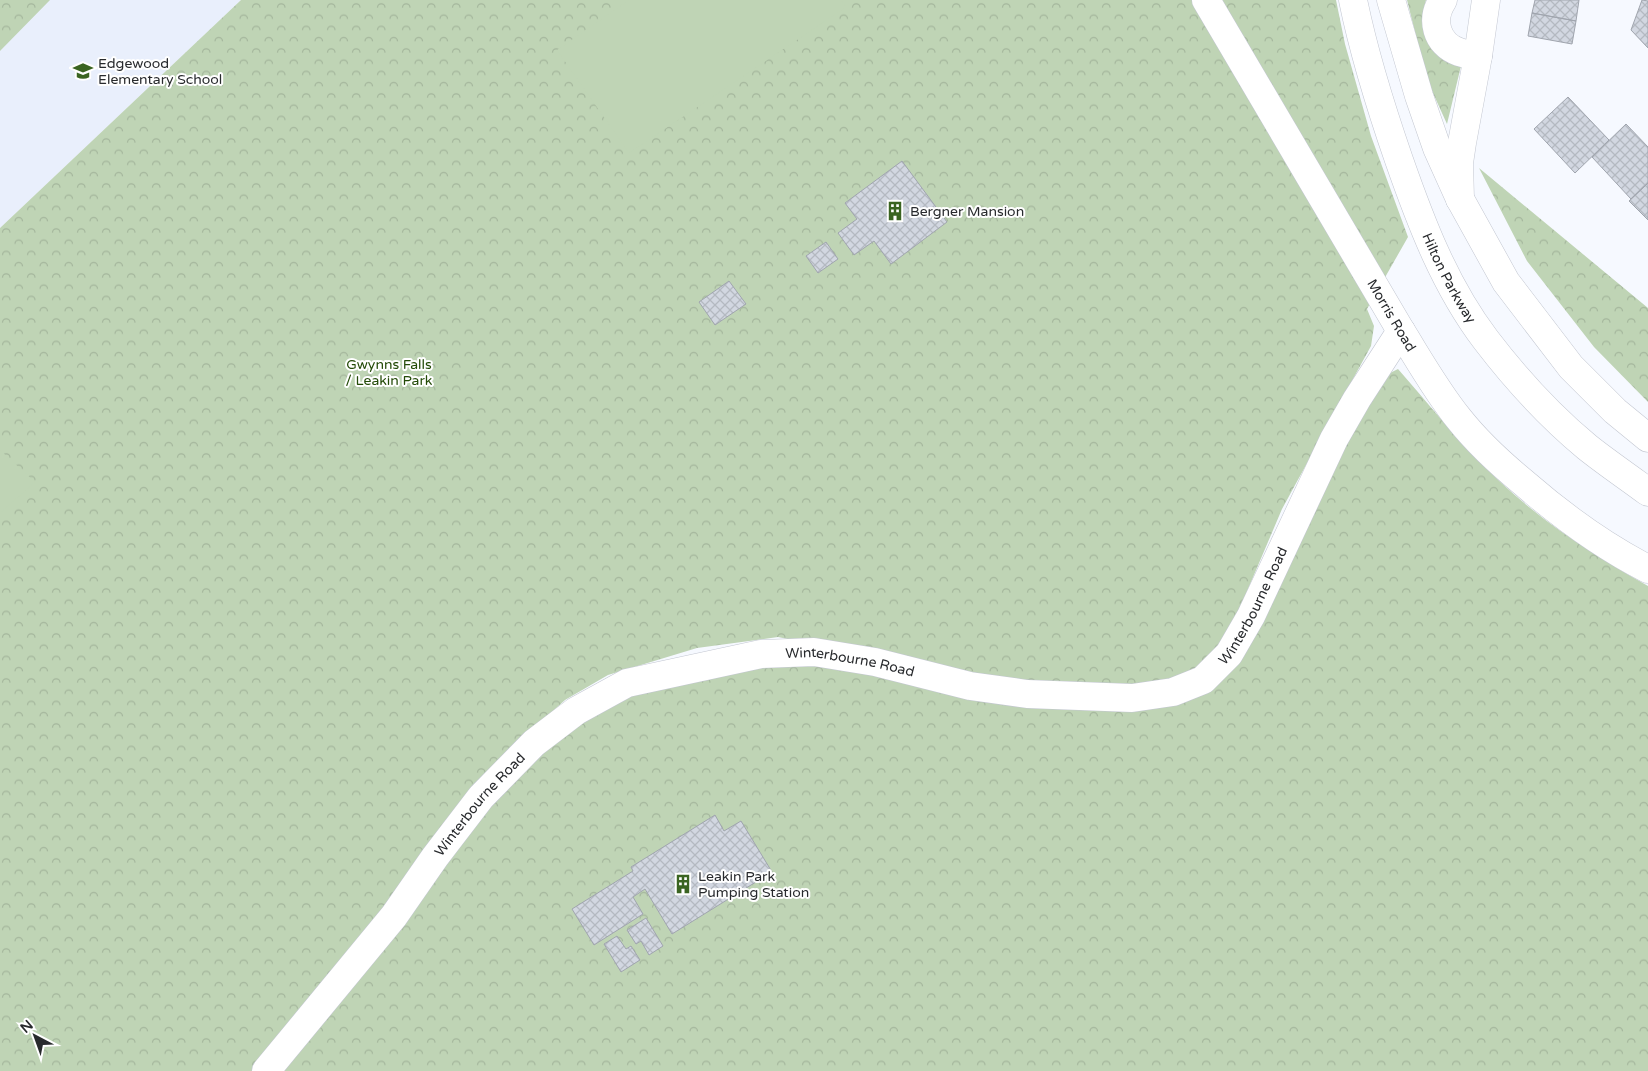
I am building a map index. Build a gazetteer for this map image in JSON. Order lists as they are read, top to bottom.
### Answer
{
  "streets": {
    "street": ["Hilton Parkway", "Morris Road", "Winterbourne Road"]
  },
  "crossings": [
    ["Morris Road", "Winterbourne Road"]
  ],
  "parks": ["Gwynns Falls / Leakin Park"],
  "places": {
    "school or university": ["Edgewood Elementary School"],
    "building": ["Bergner Mansion", "Leakin Park Pumping Station"]
  },
  "north": "top left"
}
